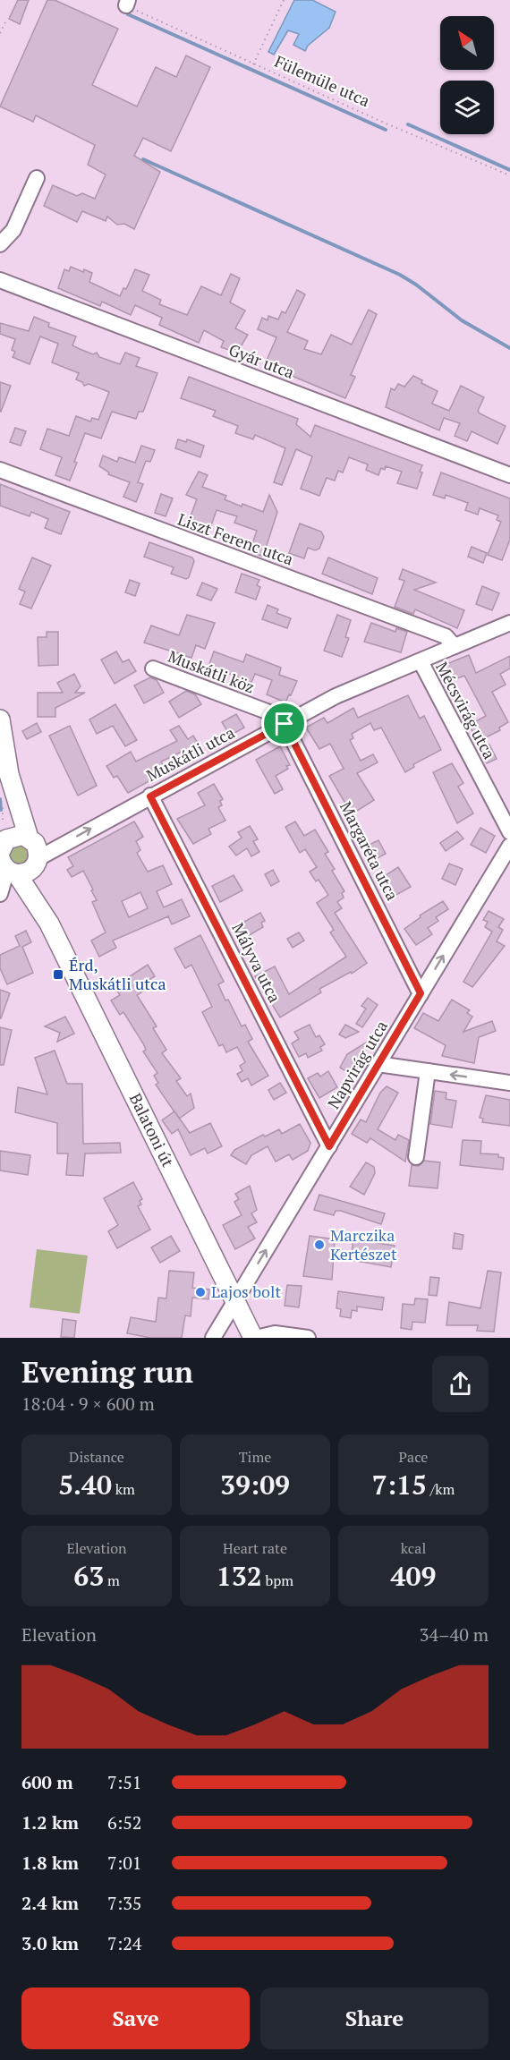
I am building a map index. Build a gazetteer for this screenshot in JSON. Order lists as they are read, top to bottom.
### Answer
{
  "streets": {
    "main road": ["Balatoni út"],
    "street": [
      "Gyár utca",
      "Liszt Ferenc utca",
      "Muskátli köz",
      "Mécsvirág utca",
      "Muskátli utca",
      "Margaréta utca",
      "Mályva utca",
      "Napvirág utca"
    ],
    "path": ["Fülemüle utca"]
  },
  "crossings": [
    ["Liszt Ferenc utca", "Muskátli utca"],
    ["Muskátli köz", "Muskátli utca"],
    ["Muskátli köz", "Margaréta utca"],
    ["Mécsvirág utca", "Muskátli utca"],
    ["Muskátli utca", "Margaréta utca"],
    ["Muskátli utca", "Mályva utca"],
    ["Muskátli utca", "Balatoni út"],
    ["Margaréta utca", "Napvirág utca"],
    ["Mályva utca", "Napvirág utca"],
    ["Napvirág utca", "Balatoni út"]
  ],
  "one_way": ["Napvirág utca"],
  "places": {
    "transit": ["Érd, Muskátli utca"],
    "other": ["Marczika Kertészet", "Lajos bolt"]
  },
  "north": "top left",
  "page": {
    "heading": ["Evening run", "18:04 · 9 × 600 m"],
    "stats": [
      ["Distance", "5.40 km"],
      ["Time", "39:09"],
      ["Pace", "7:15 /km"],
      ["Elevation", "63 m"],
      ["Heart rate", "132 bpm"],
      ["kcal", "409"]
    ],
    "chart": ["Elevation", "34–40 m"],
    "list": [
      {
        "name": "600 m",
        "note": "7:51"
      },
      {
        "name": "1.2 km",
        "note": "6:52"
      },
      {
        "name": "1.8 km",
        "note": "7:01"
      },
      {
        "name": "2.4 km",
        "note": "7:35"
      },
      {
        "name": "3.0 km",
        "note": "7:24"
      }
    ],
    "buttons": ["Save", "Share"]
  }
}
